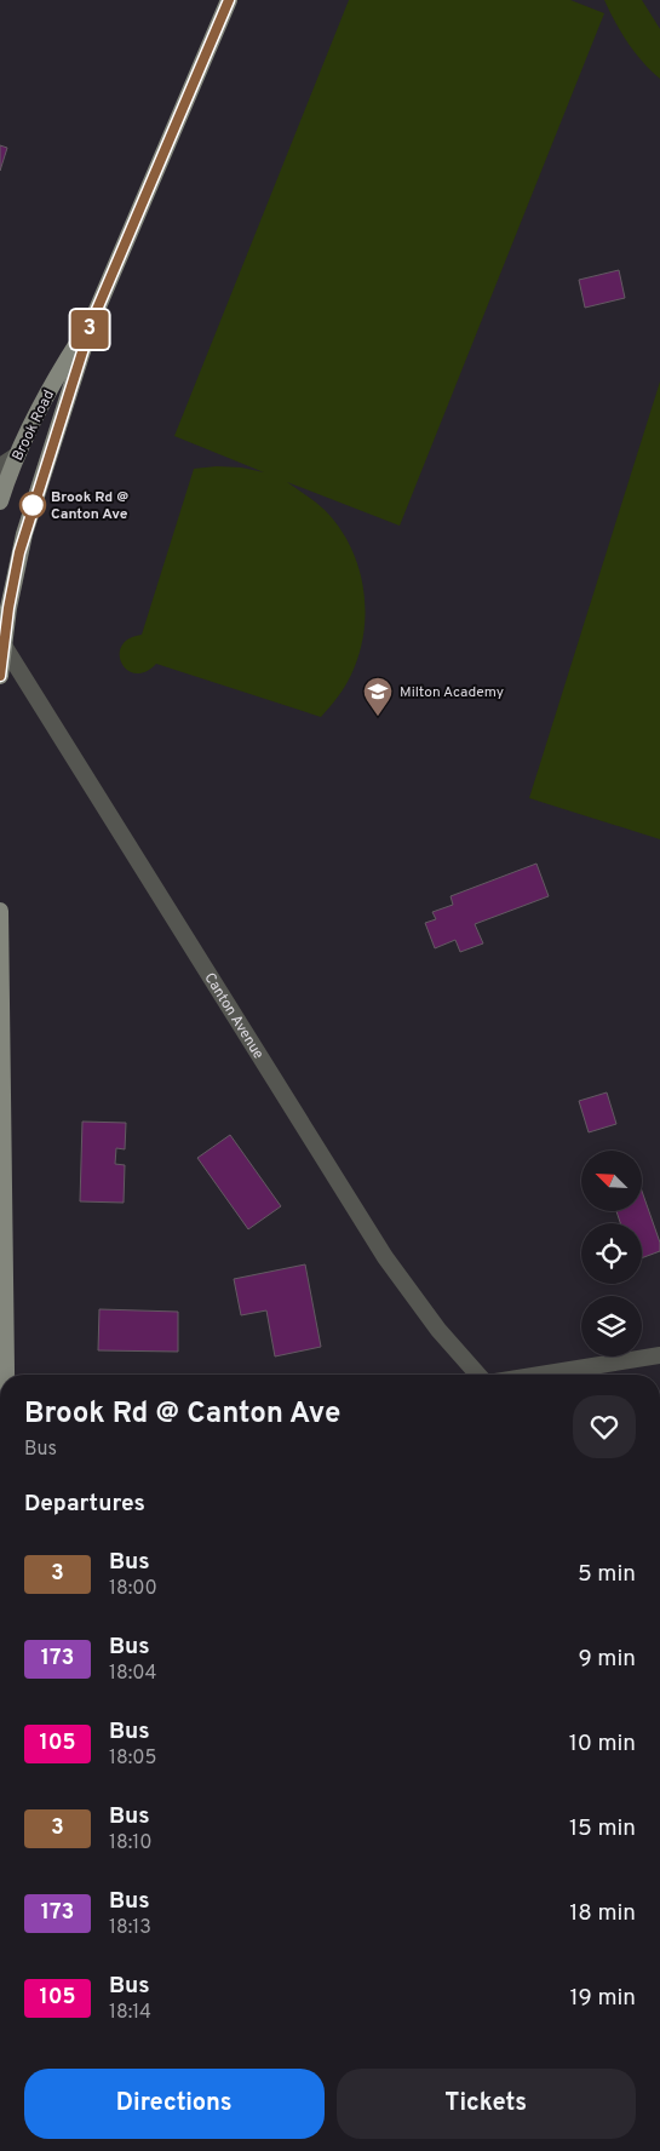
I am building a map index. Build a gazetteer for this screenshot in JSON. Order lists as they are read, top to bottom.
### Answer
{
  "streets": {
    "main road": ["Brook Road"],
    "street": ["Canton Avenue"]
  },
  "crossings": [
    ["Brook Road", "Canton Avenue"]
  ],
  "places": {
    "other": ["Brook Rd @ Canton Ave"],
    "school or university": ["Milton Academy"]
  },
  "lines": ["bus line 3"],
  "north": "top left",
  "page": {
    "on_map": "3",
    "heading": [
      ["Brook Rd @ Canton Ave", "Bus"],
      "Departures"
    ],
    "list": [
      {
        "mark": "3",
        "name": "Bus",
        "note": "18:00",
        "value": "5 min"
      },
      {
        "mark": "173",
        "name": "Bus",
        "note": "18:04",
        "value": "9 min"
      },
      {
        "mark": "105",
        "name": "Bus",
        "note": "18:05",
        "value": "10 min"
      },
      {
        "mark": "3",
        "name": "Bus",
        "note": "18:10",
        "value": "15 min"
      },
      {
        "mark": "173",
        "name": "Bus",
        "note": "18:13",
        "value": "18 min"
      },
      {
        "mark": "105",
        "name": "Bus",
        "note": "18:14",
        "value": "19 min"
      }
    ],
    "buttons": ["Directions", "Tickets"]
  }
}
